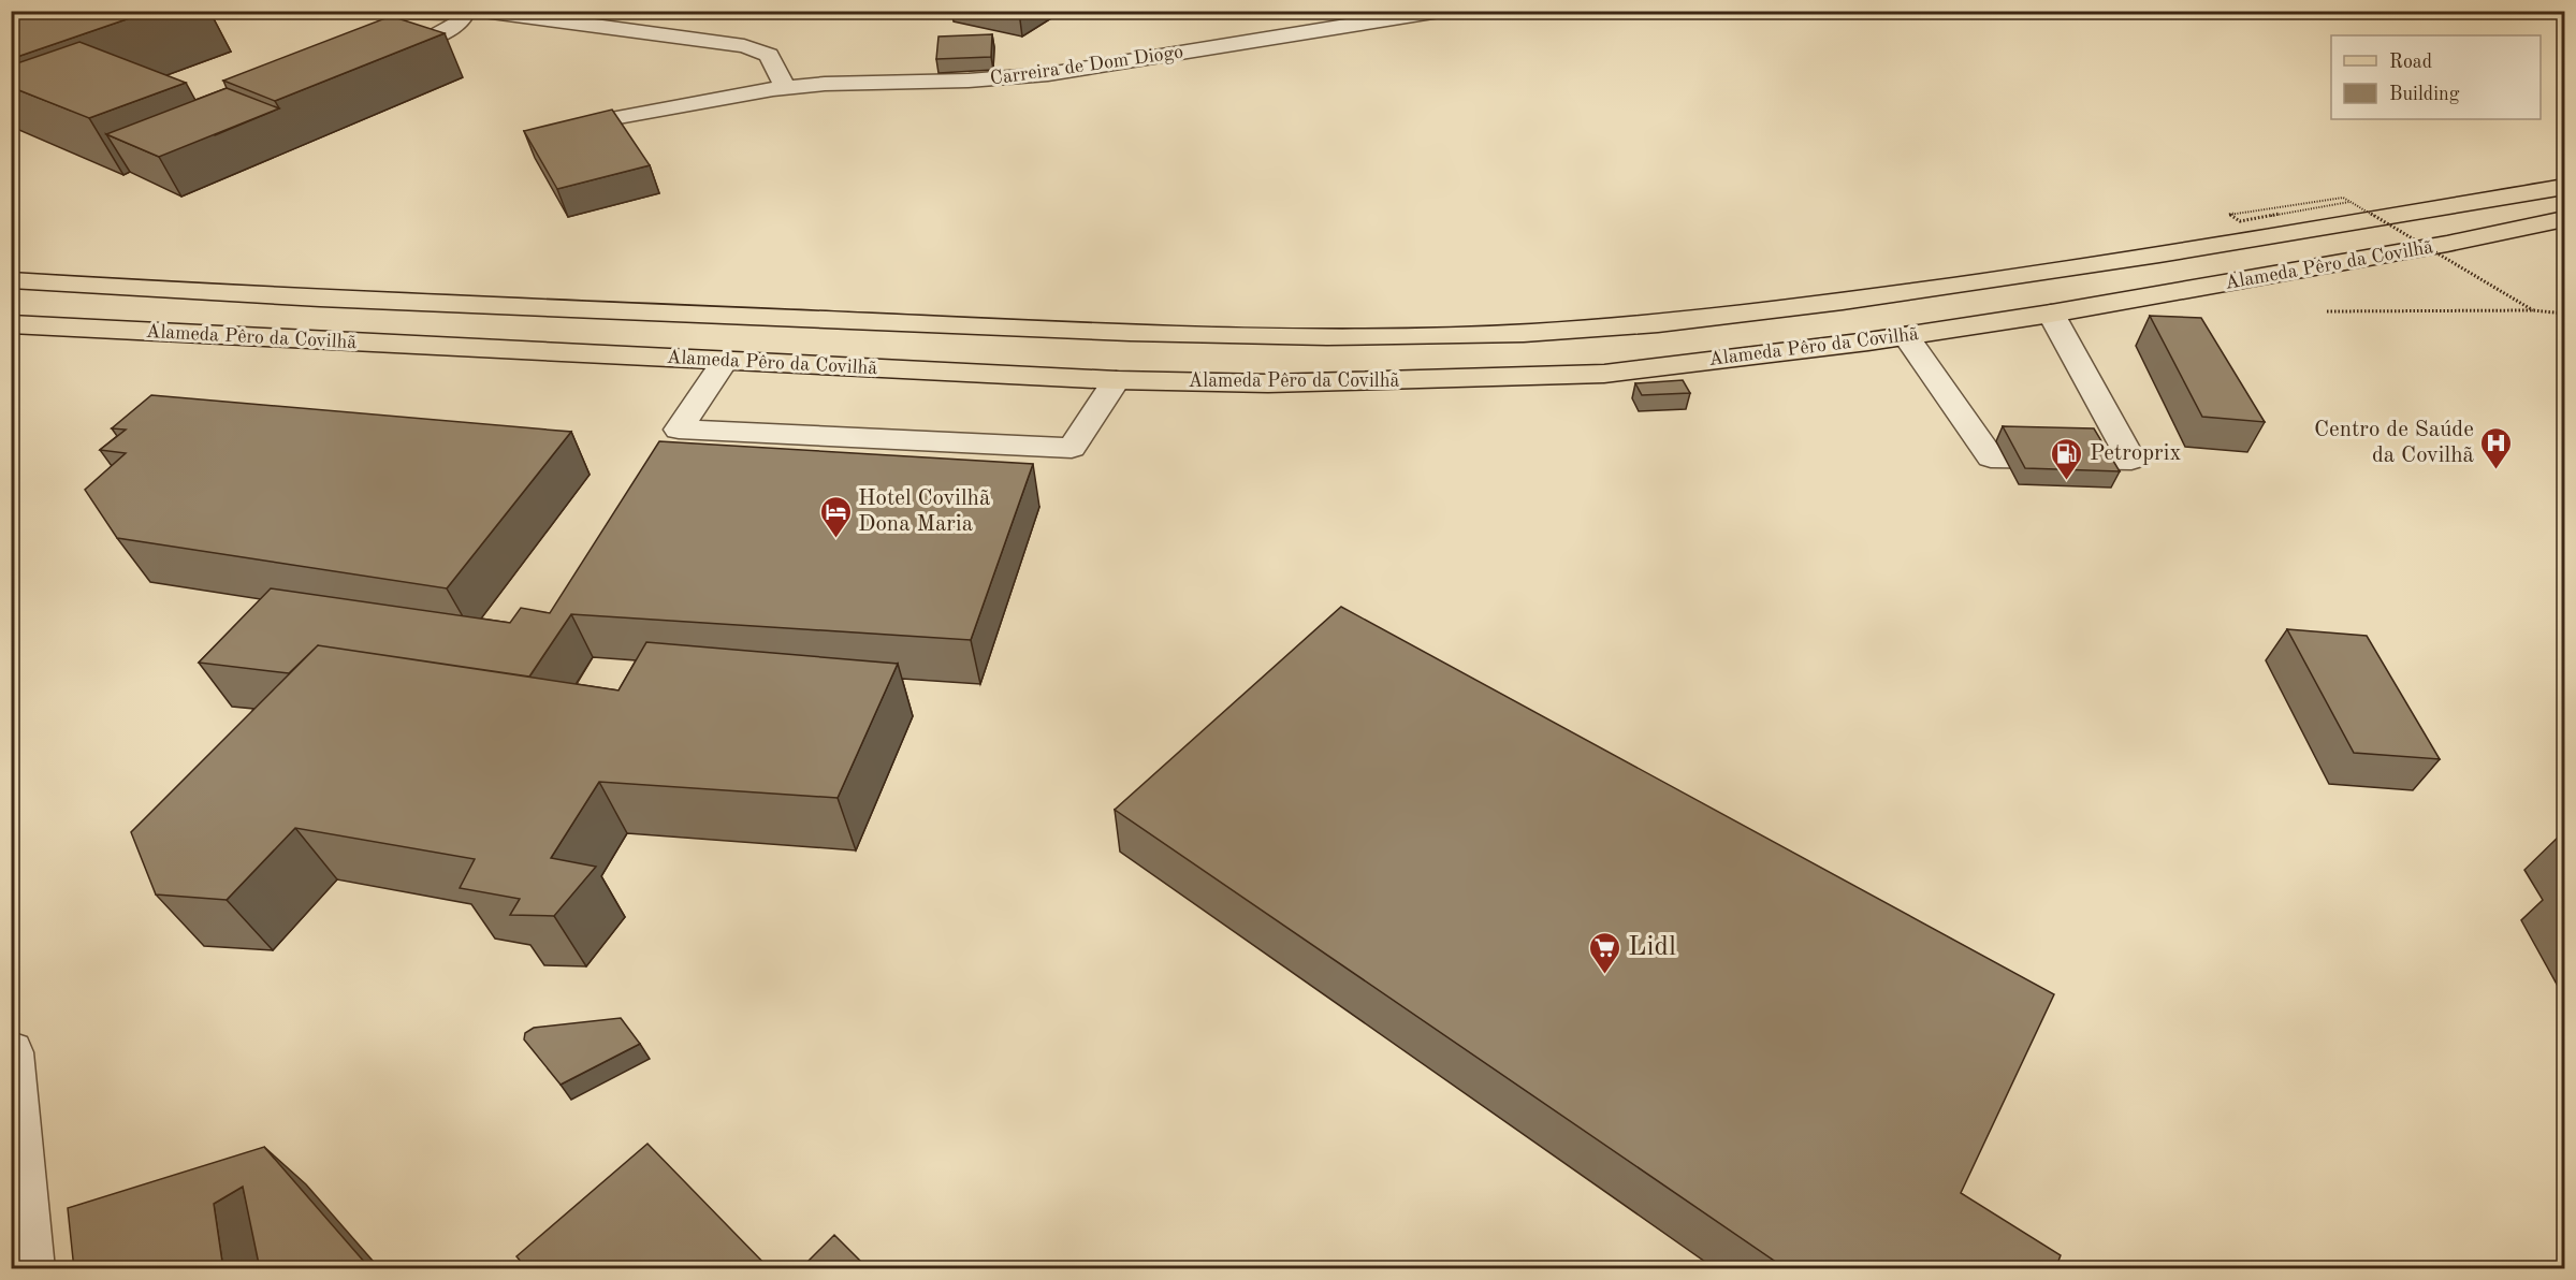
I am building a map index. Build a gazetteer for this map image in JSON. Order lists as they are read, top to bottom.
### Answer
{
  "streets": {
    "main road": ["Alameda Pêro da Covilhã"],
    "street": ["Carreira de Dom Diogo"]
  },
  "places": {
    "hospital": ["Centro de Saúde da Covilhã"],
    "fuel station": ["Petroprix"],
    "hotel": ["Hotel Covilhã Dona Maria"],
    "supermarket": ["Lidl"]
  },
  "legend": ["Road", "Building"]
}
